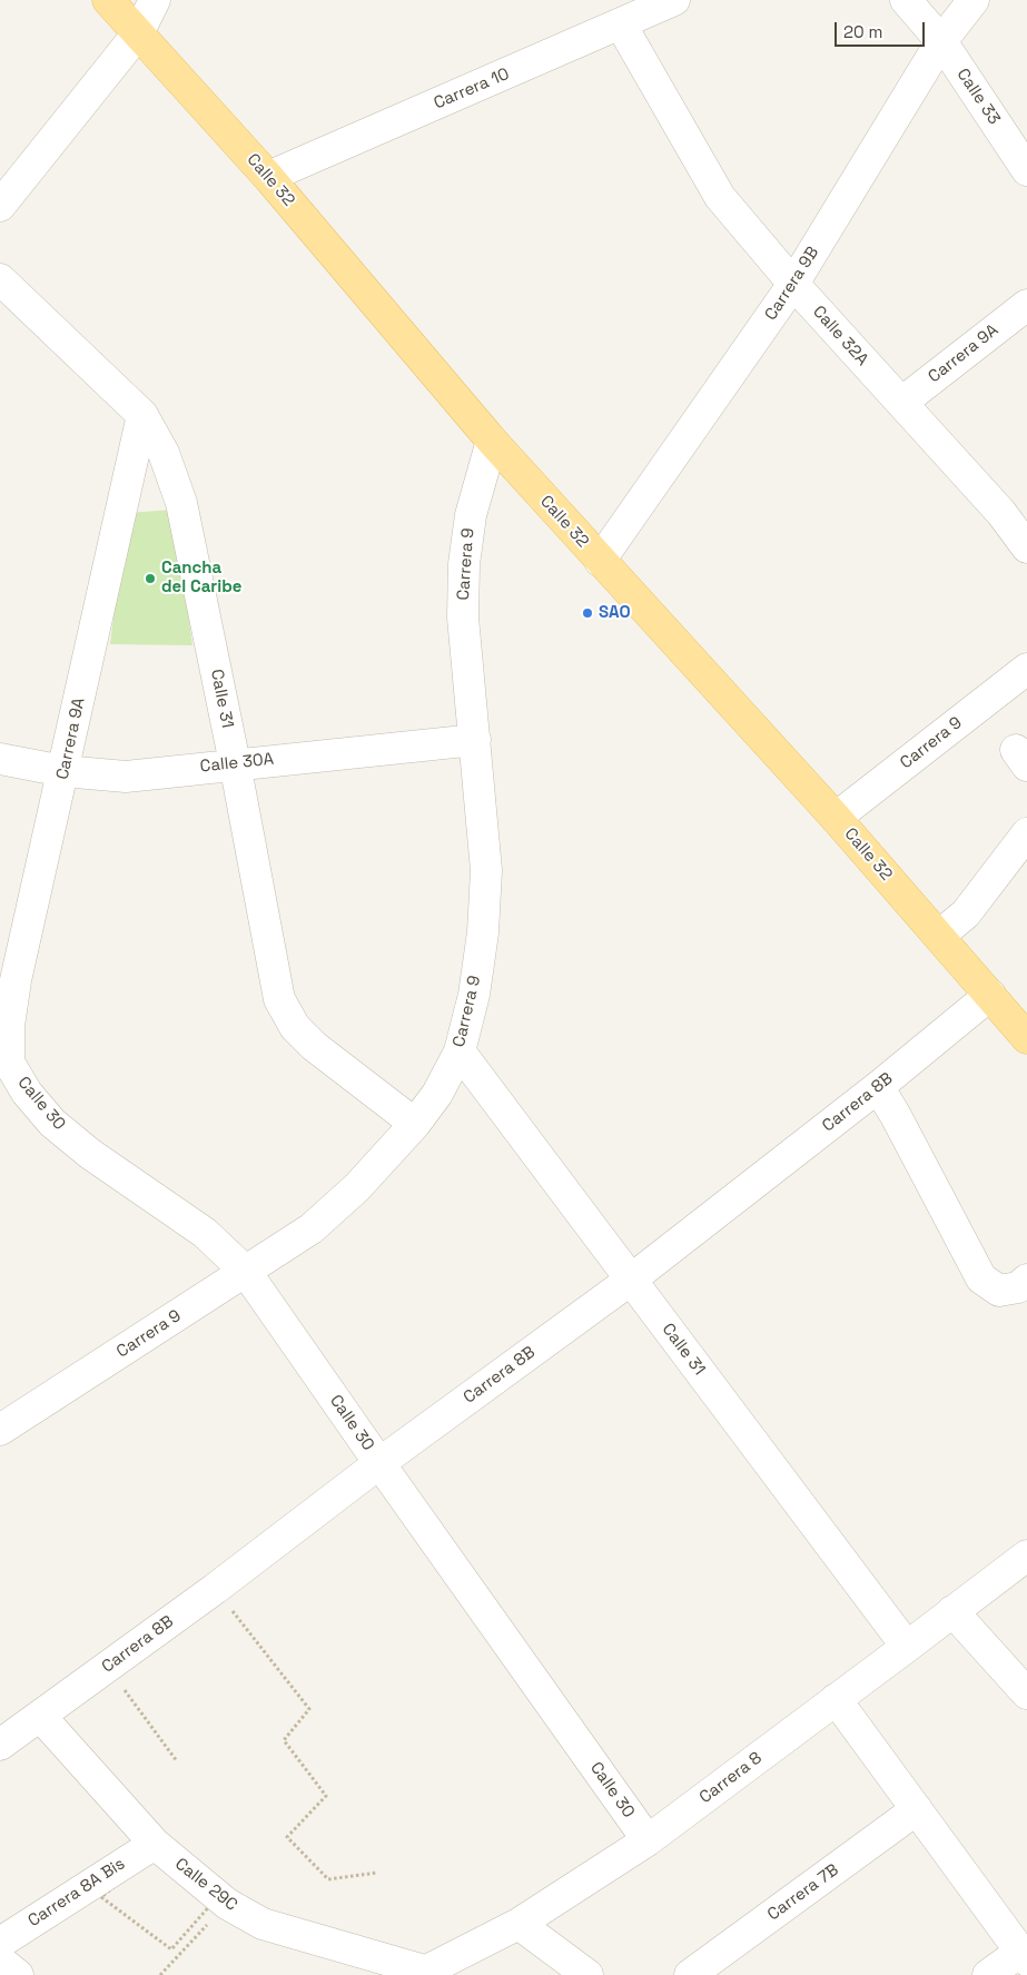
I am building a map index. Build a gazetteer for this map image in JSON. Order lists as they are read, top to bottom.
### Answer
{
  "streets": {
    "main road": ["Calle 32"],
    "street": [
      "Carrera 10",
      "Calle 33",
      "Carrera 9B",
      "Calle 32A",
      "Carrera 9A",
      "Carrera 9",
      "Calle 31",
      "Calle 30A",
      "Carrera 8B",
      "Calle 30",
      "Carrera 8",
      "Calle 29C",
      "Carrera 8A Bis",
      "Carrera 7B"
    ]
  },
  "crossings": [
    ["Carrera 10", "Calle 32"],
    ["Carrera 10", "Calle 32A"],
    ["Calle 33", "Carrera 9B"],
    ["Calle 32", "Carrera 9B"],
    ["Calle 32", "Carrera 9"],
    ["Calle 32", "Carrera 8B"],
    ["Carrera 9B", "Calle 32A"],
    ["Calle 32A", "Carrera 9A"],
    ["Carrera 9A", "Calle 31"],
    ["Carrera 9A", "Calle 30A"],
    ["Carrera 9A", "Calle 30"],
    ["Carrera 9", "Calle 31"],
    ["Carrera 9", "Calle 30A"],
    ["Carrera 9", "Calle 30"],
    ["Calle 31", "Calle 30A"],
    ["Calle 31", "Carrera 8B"],
    ["Calle 31", "Carrera 8"],
    ["Carrera 8B", "Calle 30"],
    ["Carrera 8B", "Calle 29C"],
    ["Calle 30", "Carrera 8"],
    ["Carrera 8", "Calle 29C"],
    ["Calle 29C", "Carrera 8A Bis"]
  ],
  "places": ["Cancha del Caribe", "SAO"],
  "scale_bar": "20 m"
}
